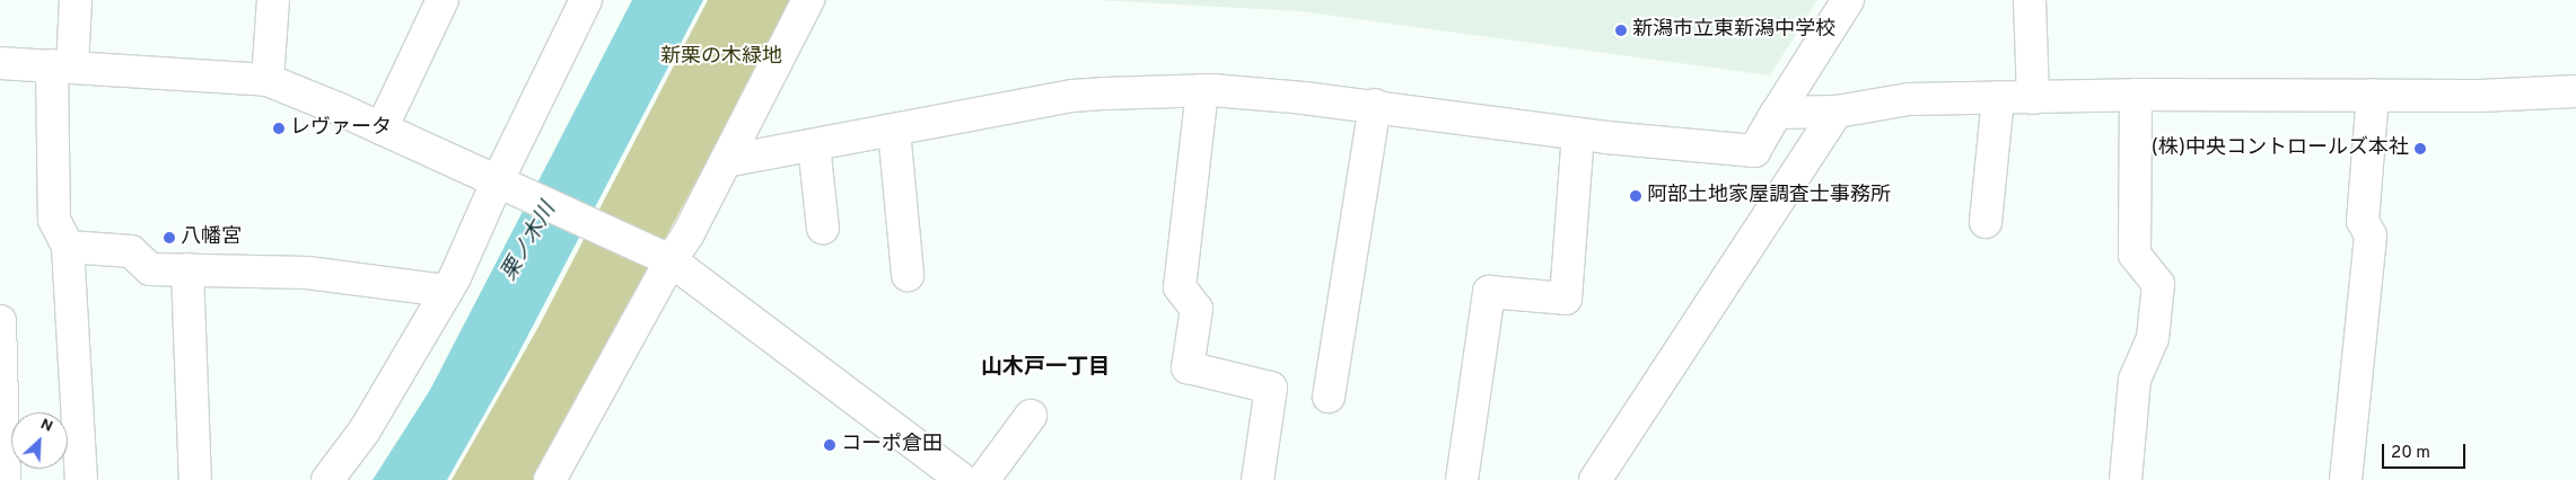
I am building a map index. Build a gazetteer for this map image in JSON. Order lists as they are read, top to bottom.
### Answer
{
  "districts": ["山木戸一丁目"],
  "water": ["栗ノ木川"],
  "parks": ["新栗の木緑地"],
  "places": [
    "新潟市立東新潟中学校",
    "レヴァータ",
    "(株)中央コントロールズ本社",
    "阿部土地家屋調査士事務所",
    "八幡宮",
    "コーポ倉田"
  ],
  "scale_bar": "20 m",
  "north": "top right"
}
